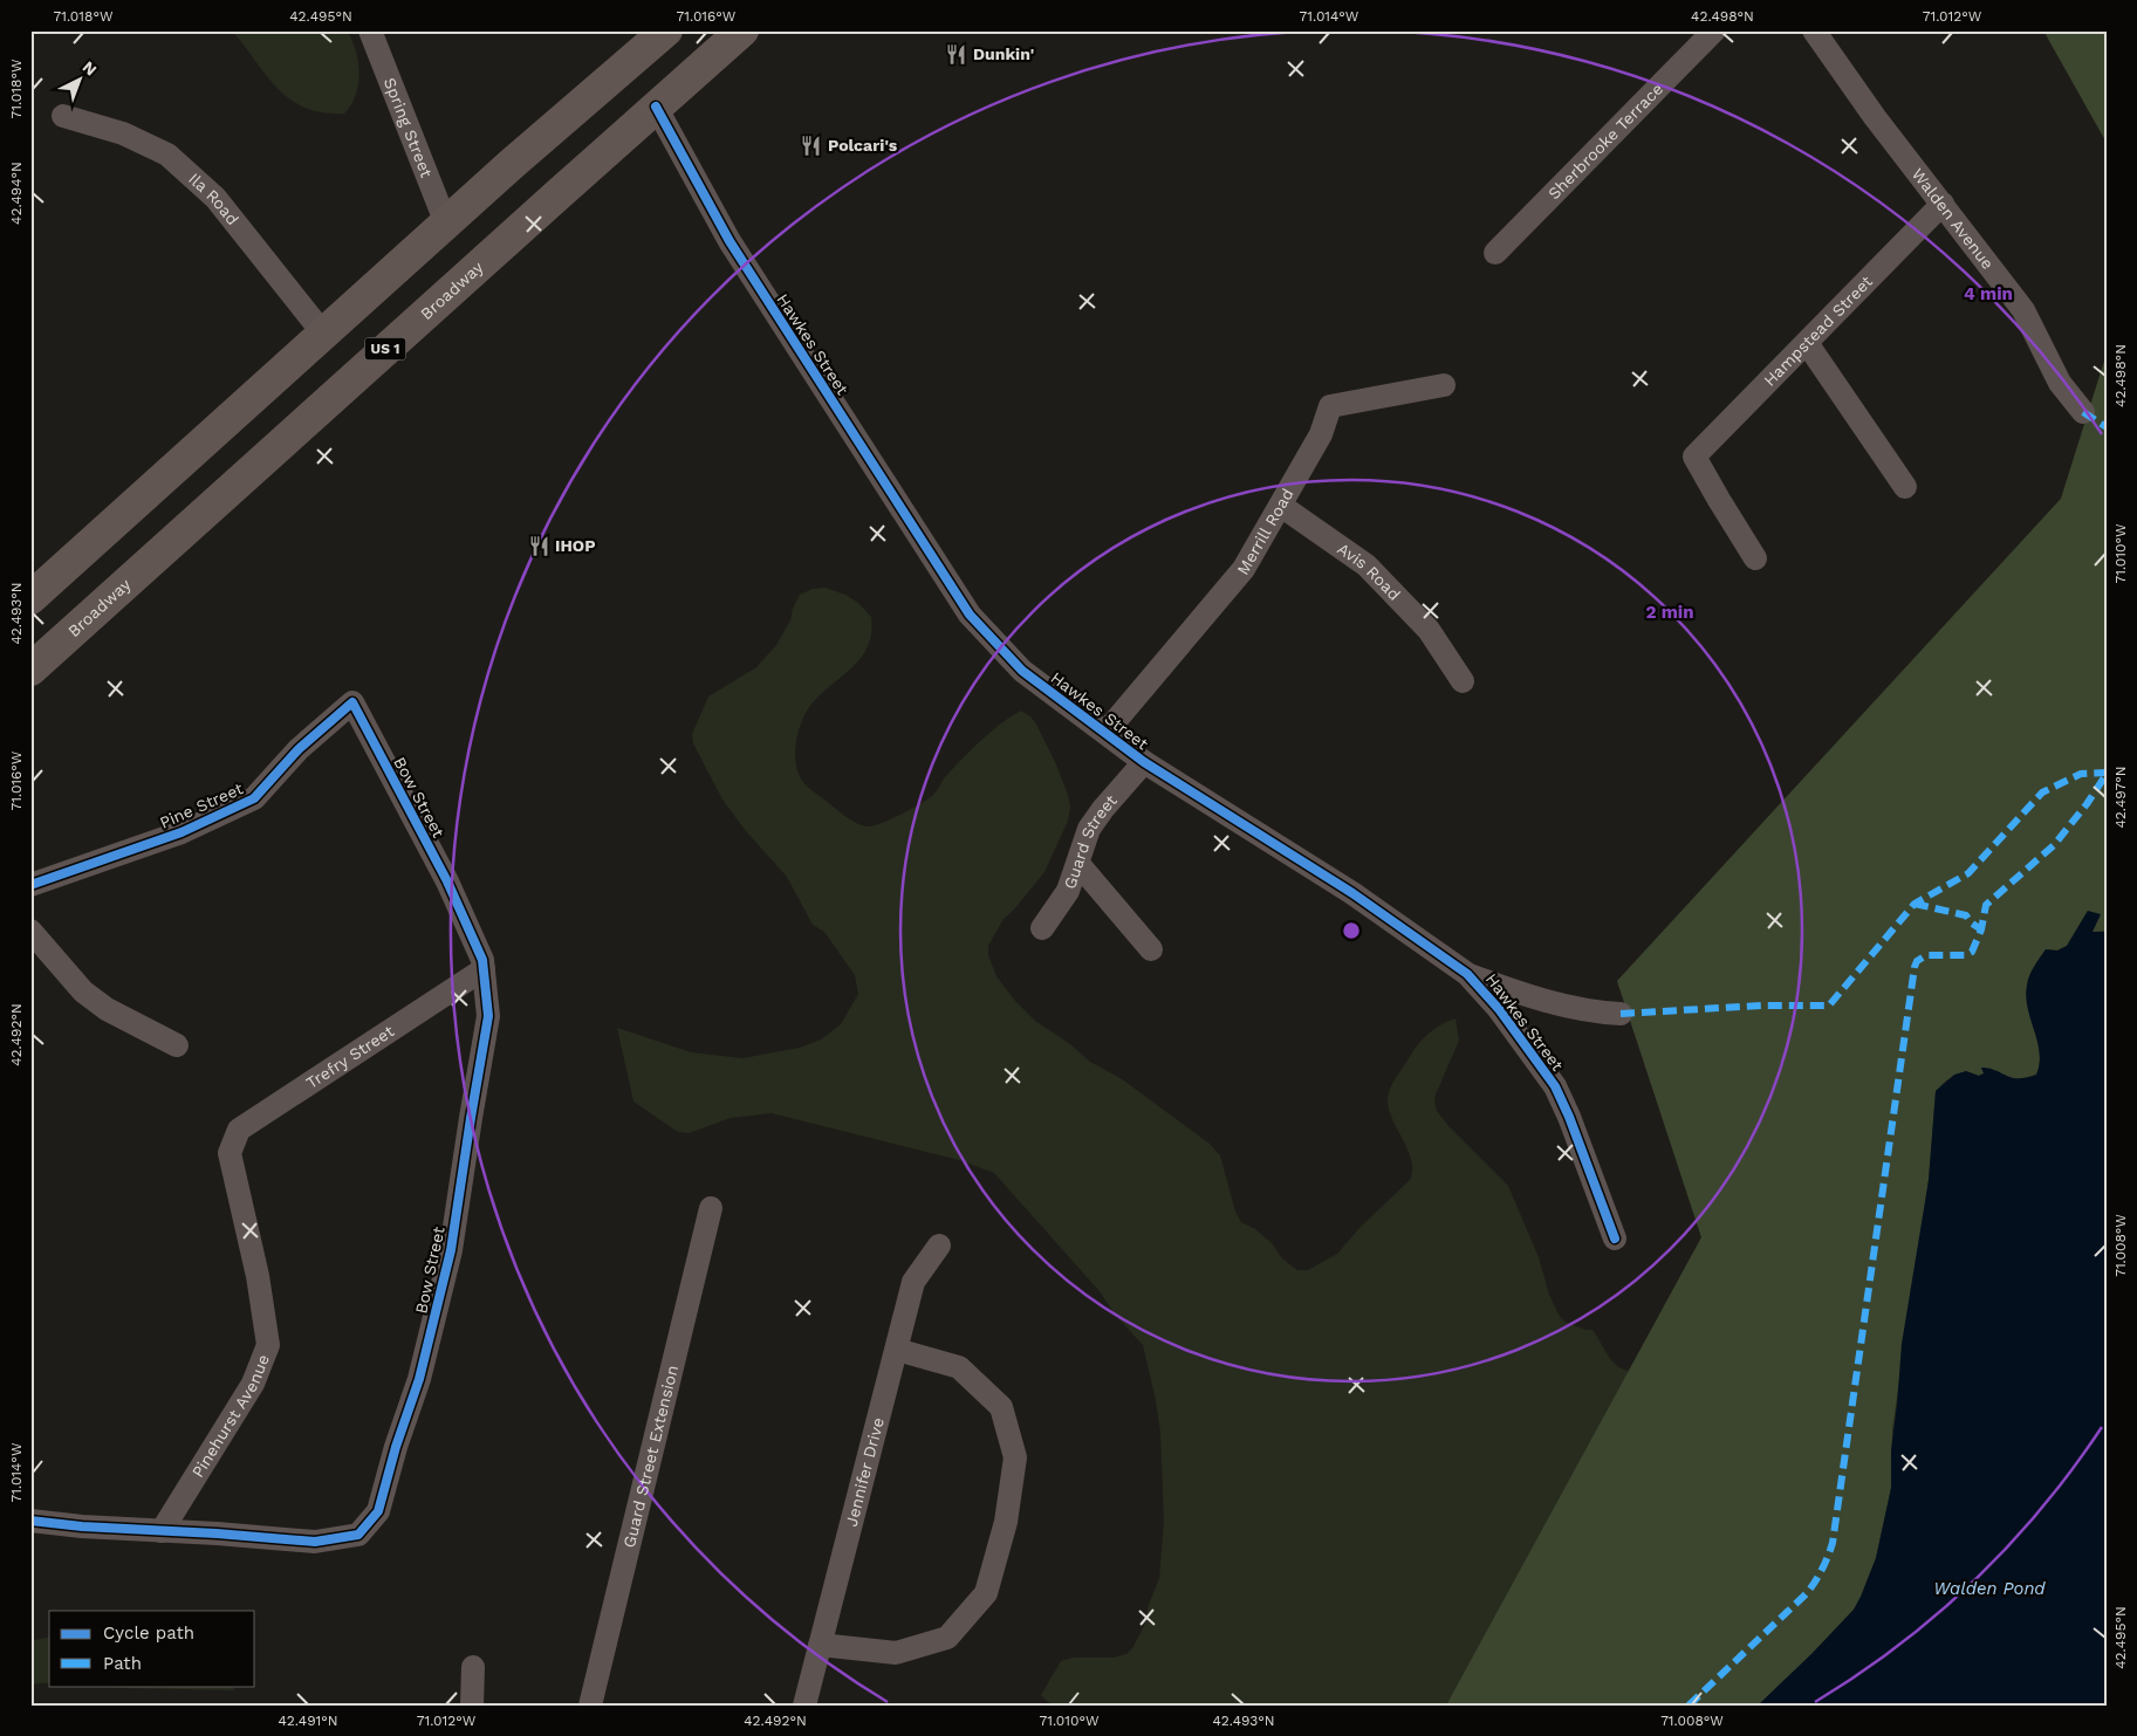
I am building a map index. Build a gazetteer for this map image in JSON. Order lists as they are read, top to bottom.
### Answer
{
  "streets": {
    "highway": ["Broadway", "US 1"],
    "street": [
      "Spring Street",
      "Sherbrooke Terrace",
      "Ila Road",
      "Walden Avenue",
      "Hampstead Street",
      "Hawkes Street",
      "Merrill Road",
      "Avis Road",
      "Bow Street",
      "Pine Street",
      "Guard Street",
      "Trefry Street",
      "Pinehurst Avenue",
      "Guard Street Extension",
      "Jennifer Drive"
    ]
  },
  "crossings": [
    ["Walden Avenue", "Hampstead Street"],
    ["Broadway", "Hawkes Street"],
    ["Hawkes Street", "Merrill Road"],
    ["Hawkes Street", "Guard Street"],
    ["Merrill Road", "Avis Road"],
    ["Bow Street", "Pine Street"],
    ["Bow Street", "Trefry Street"],
    ["Bow Street", "Pinehurst Avenue"],
    ["Trefry Street", "Pinehurst Avenue"]
  ],
  "water": ["Walden Pond"],
  "places": {
    "restaurant": ["Dunkin'", "Polcari's", "IHOP"]
  },
  "legend": ["Cycle path", "Path"],
  "north": "top right",
  "coordinates": [
    "71.018°W",
    "42.495°N",
    "71.016°W",
    "71.014°W",
    "42.498°N",
    "71.012°W",
    "42.494°N",
    "71.010°W",
    "42.493°N",
    "42.497°N",
    "42.492°N",
    "71.008°W",
    "42.491°N"
  ],
  "rings": ["4 min", "2 min"]
}
